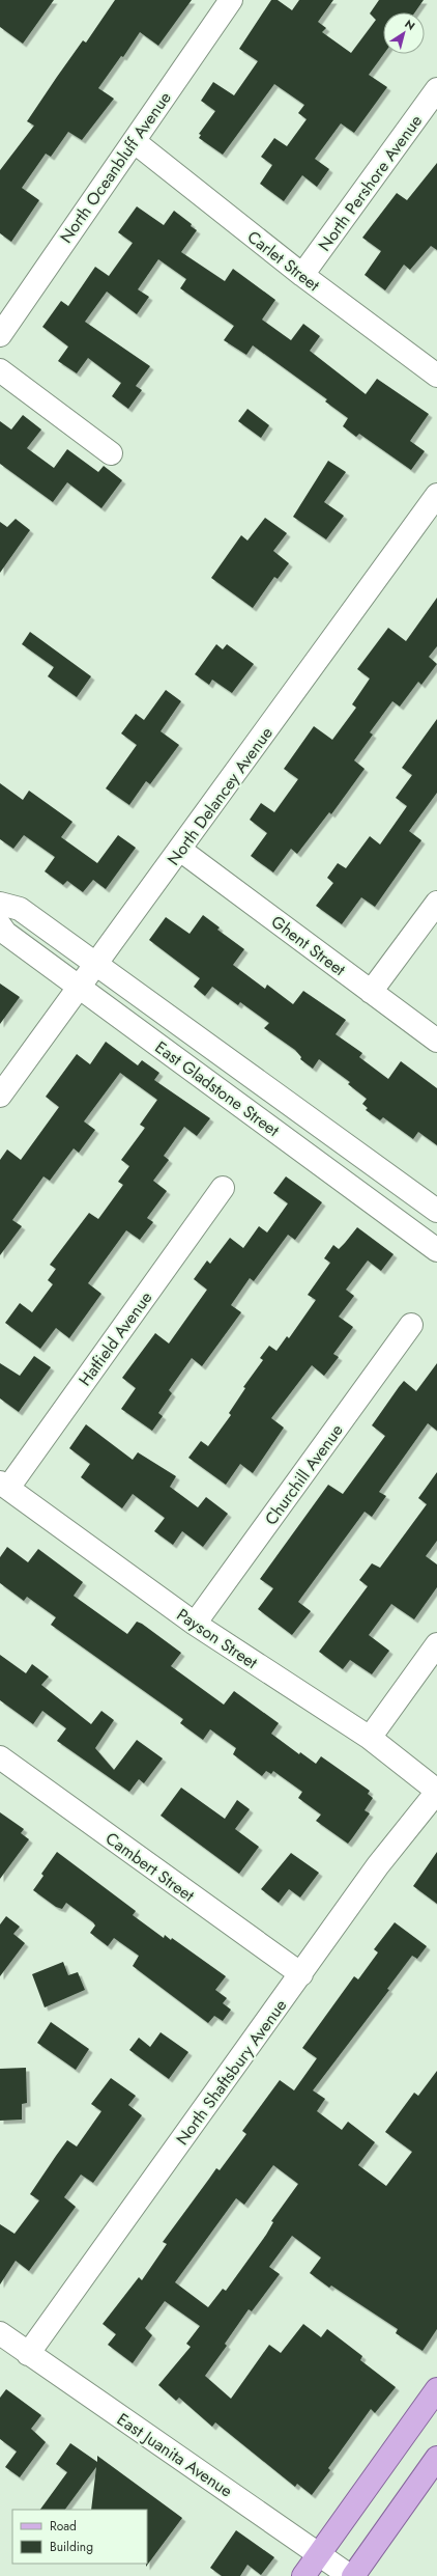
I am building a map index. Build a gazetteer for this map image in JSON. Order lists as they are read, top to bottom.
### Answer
{
  "streets": {
    "street": [
      "North Oceanbluff Avenue",
      "North Pershore Avenue",
      "Carlet Street",
      "North Delancey Avenue",
      "Ghent Street",
      "East Gladstone Street",
      "Hatfield Avenue",
      "Churchill Avenue",
      "Payson Street",
      "Cambert Street",
      "North Shaftsbury Avenue",
      "East Juanita Avenue"
    ]
  },
  "crossings": [
    ["North Oceanbluff Avenue", "Carlet Street"],
    ["North Pershore Avenue", "Carlet Street"],
    ["North Delancey Avenue", "Ghent Street"],
    ["North Delancey Avenue", "East Gladstone Street"],
    ["Hatfield Avenue", "Payson Street"],
    ["Churchill Avenue", "Payson Street"],
    ["Payson Street", "North Shaftsbury Avenue"],
    ["Cambert Street", "North Shaftsbury Avenue"],
    ["North Shaftsbury Avenue", "East Juanita Avenue"]
  ],
  "legend": ["Road", "Building"],
  "north": "top right"
}
